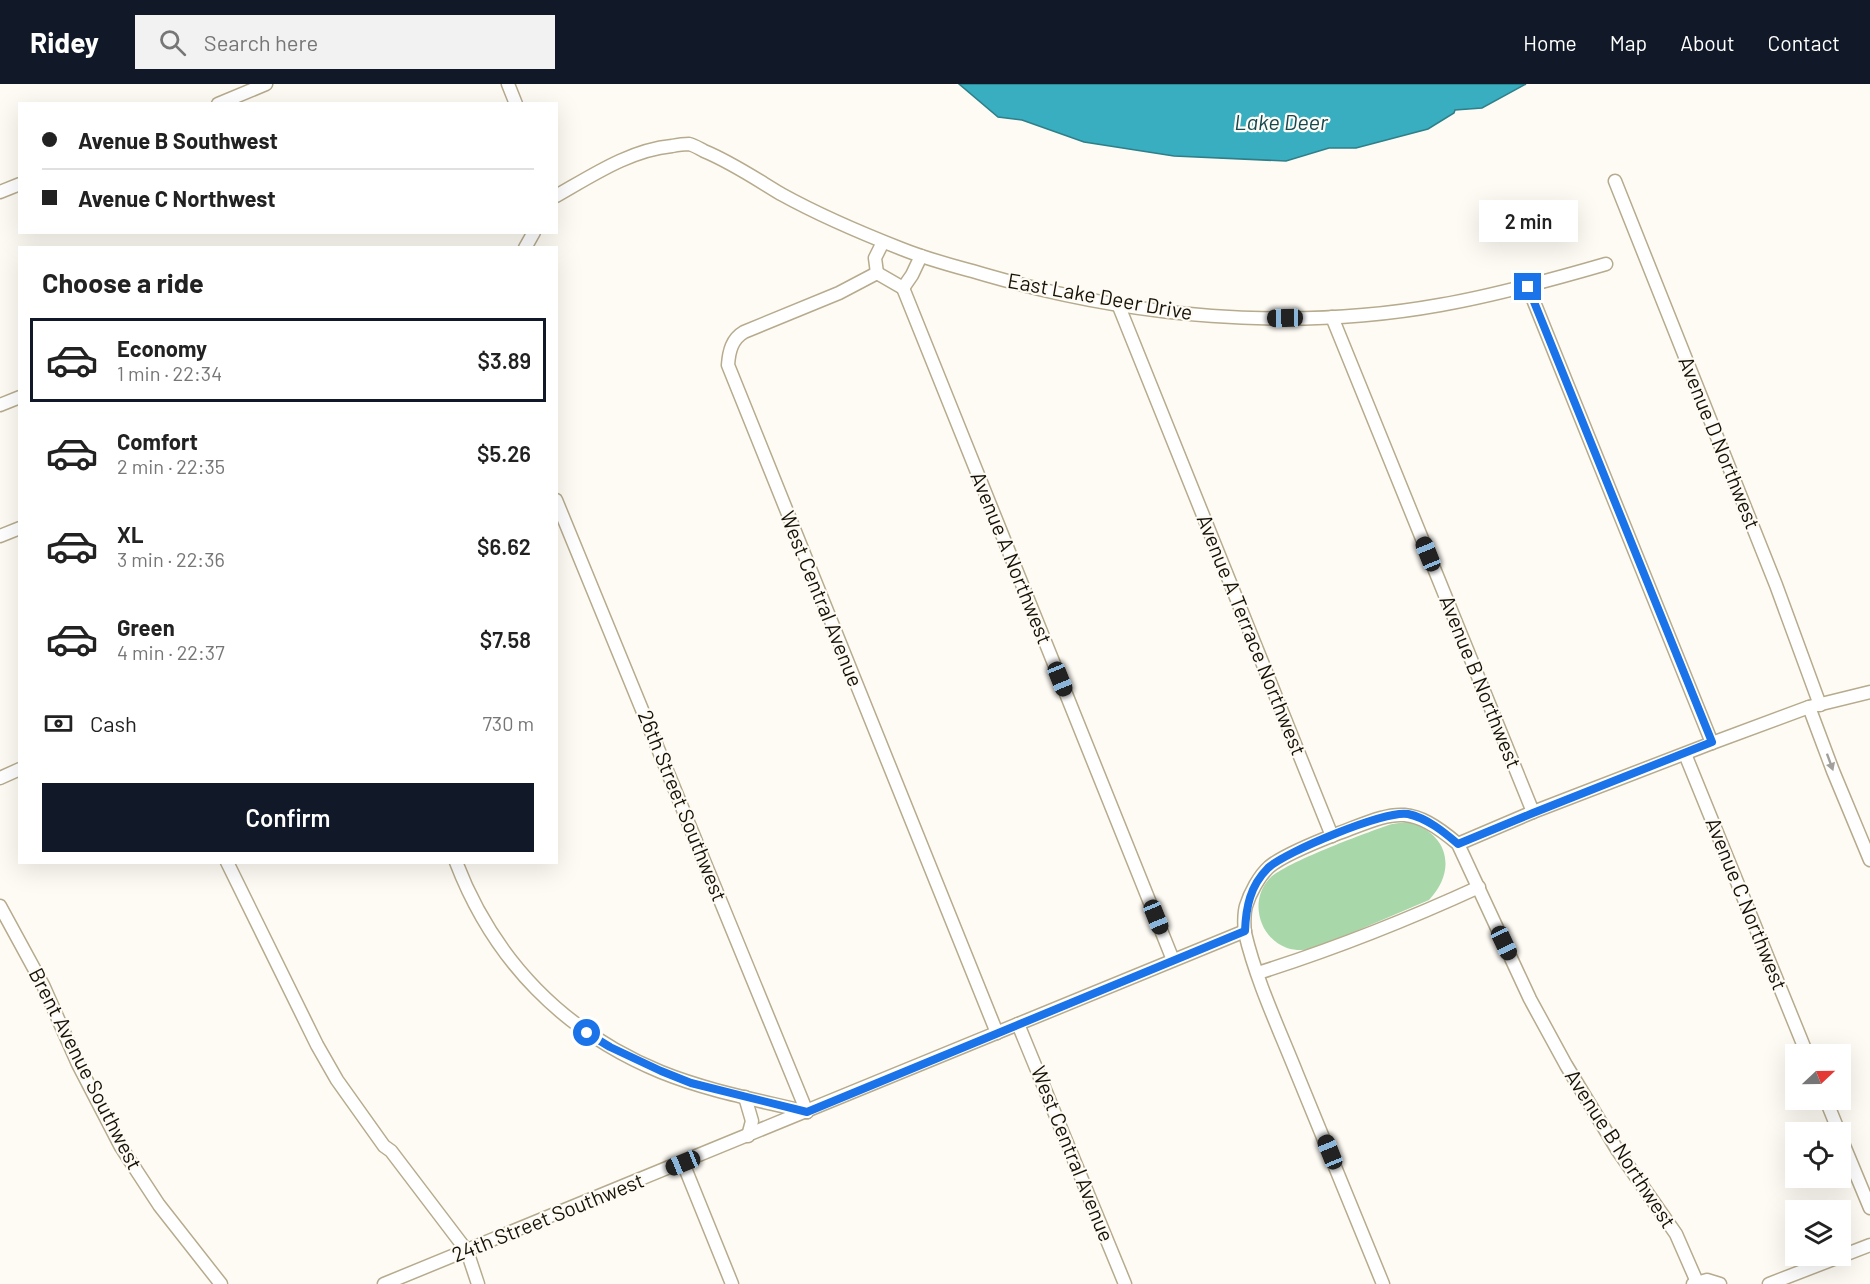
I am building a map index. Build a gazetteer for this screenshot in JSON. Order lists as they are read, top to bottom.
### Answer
{
  "streets": {
    "street": [
      "East Lake Deer Drive",
      "Avenue D Northwest",
      "Avenue A Northwest",
      "West Central Avenue",
      "Avenue A Terrace Northwest",
      "Avenue B Northwest",
      "26th Street Southwest",
      "Avenue C Northwest",
      "Brent Avenue Southwest",
      "24th Street Southwest"
    ]
  },
  "crossings": [
    ["East Lake Deer Drive", "Avenue A Terrace Northwest"],
    ["East Lake Deer Drive", "Avenue B Northwest"],
    ["Avenue A Northwest", "24th Street Southwest"],
    ["West Central Avenue", "24th Street Southwest"],
    ["26th Street Southwest", "24th Street Southwest"]
  ],
  "water": ["Lake Deer"],
  "north": "right",
  "page": {
    "header": "Ridey",
    "search": "Search here",
    "nav": [
      "Home",
      "Map",
      "About",
      "Contact"
    ],
    "banner": ["Avenue B Southwest", "Avenue C Northwest"],
    "bubble": "2 min",
    "heading": "Choose a ride",
    "list": [
      {
        "name": "Economy",
        "note": "1 min · 22:34",
        "value": "$3.89"
      },
      {
        "name": "Comfort",
        "note": "2 min · 22:35",
        "value": "$5.26"
      },
      {
        "name": "XL",
        "note": "3 min · 22:36",
        "value": "$6.62"
      },
      {
        "name": "Green",
        "note": "4 min · 22:37",
        "value": "$7.58"
      }
    ],
    "pay": ["Cash", "730 m"],
    "buttons": "Confirm"
  }
}
